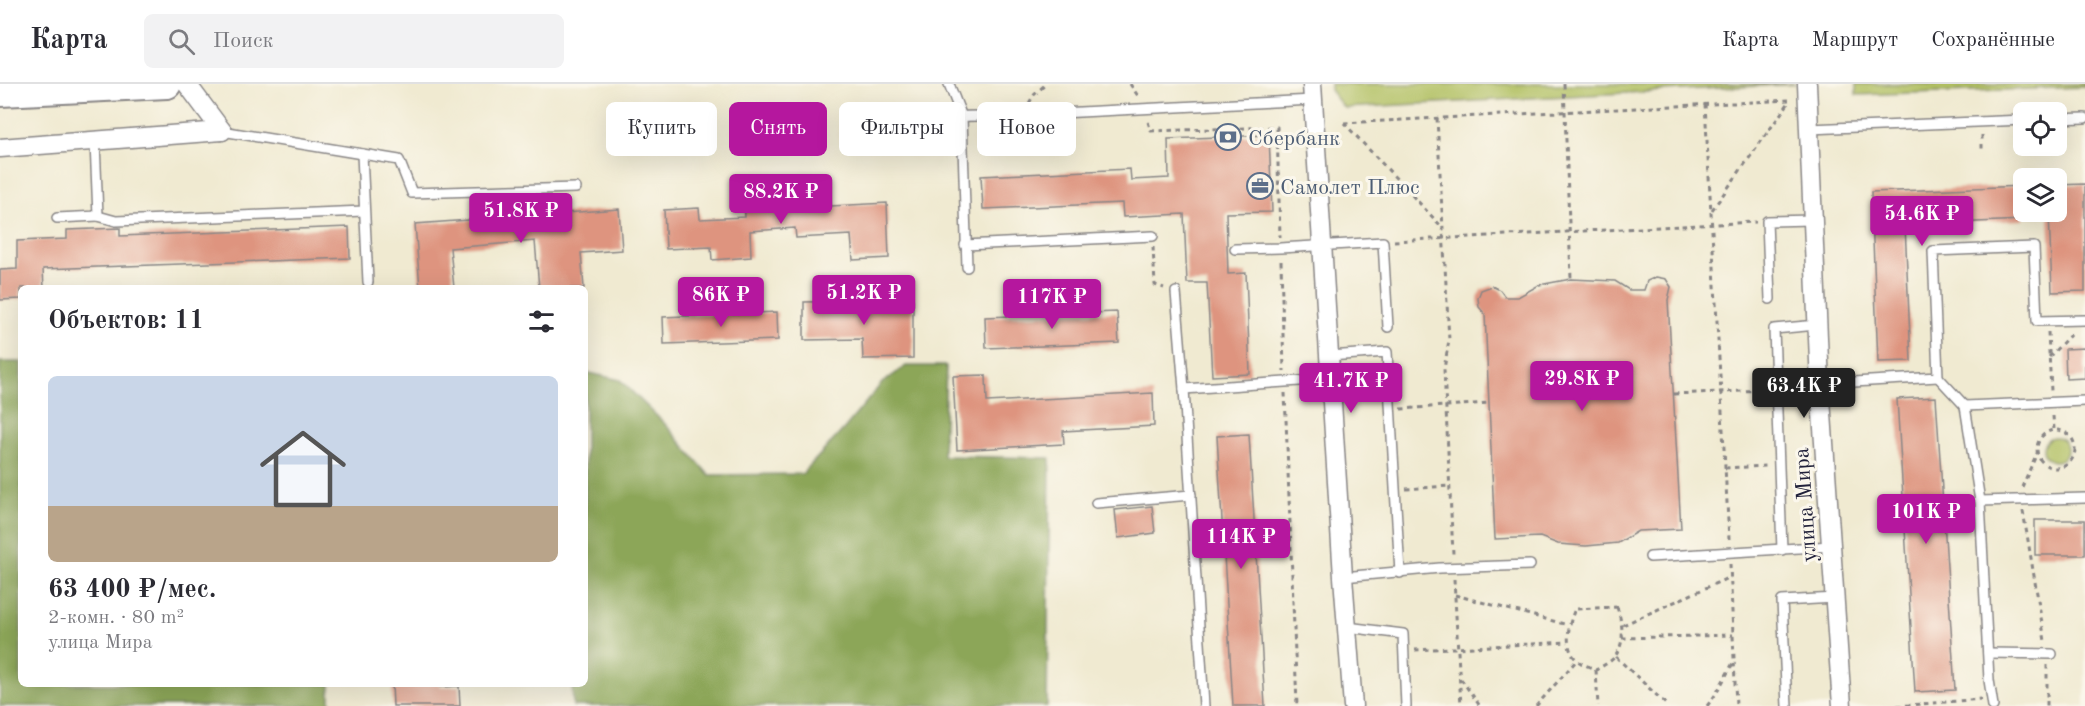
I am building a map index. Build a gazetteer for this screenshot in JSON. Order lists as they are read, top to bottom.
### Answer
{
  "streets": {
    "street": ["улица Мира"]
  },
  "places": {
    "bank": ["Сбербанк"],
    "office": ["Самолет Плюс"]
  },
  "page": {
    "header": "Карта",
    "search": "Поиск",
    "nav": ["Карта", "Маршрут", "Сохранённые"],
    "chip": [
      "Купить",
      "Снять",
      "Фильтры",
      "Новое"
    ],
    "price": [
      "88.2K ₽",
      "51.8K ₽",
      "54.6K ₽",
      "51.2K ₽",
      "86K ₽",
      "117K ₽",
      "29.8K ₽",
      "41.7K ₽",
      "63.4K ₽",
      "101K ₽",
      "114K ₽"
    ],
    "heading": "Объектов: 11",
    "list": [
      {
        "name": "63 400 ₽/мес.",
        "note": "2-комн. · 80 m² · улица Мира"
      }
    ]
  }
}
